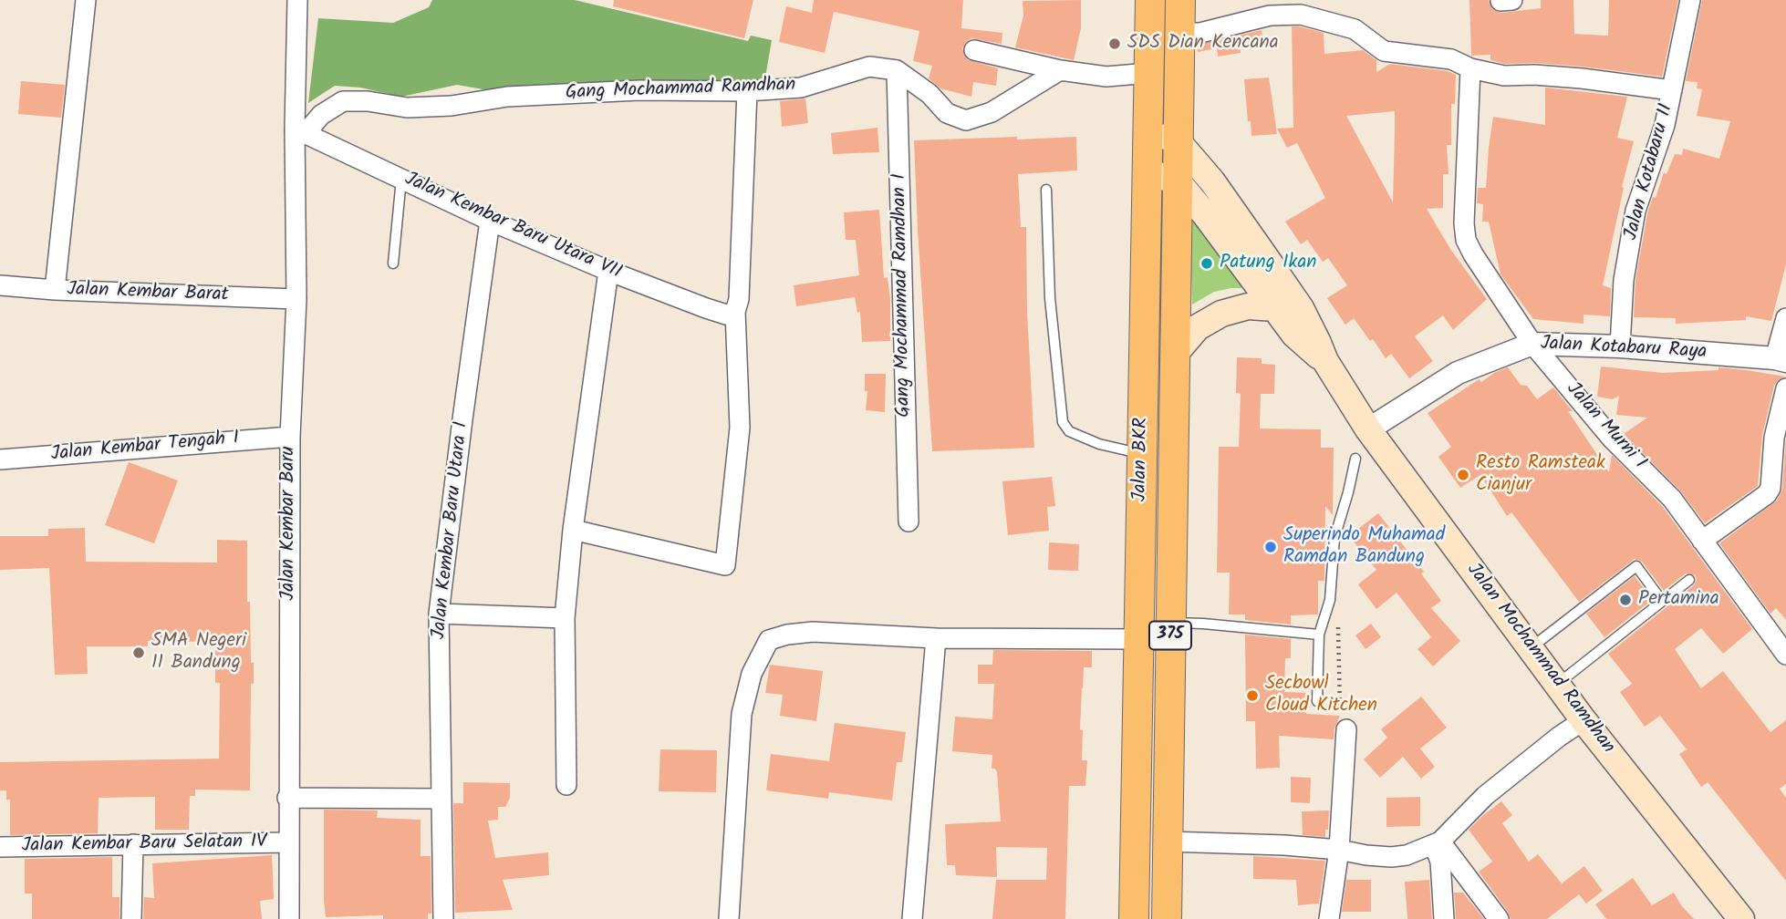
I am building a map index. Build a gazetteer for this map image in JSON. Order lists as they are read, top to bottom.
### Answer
{
  "streets": {
    "main road": ["Jalan BKR", "375", "Jalan Mochammad Ramdhan"],
    "street": [
      "Gang Mochammad Ramdhan",
      "Jalan Kotabaru II",
      "Jalan Kembar Baru Utara VII",
      "Jalan Kembar Barat",
      "Gang Mochammad Ramdhan I",
      "Jalan Kotabaru Raya",
      "Jalan Murni I",
      "Jalan Kembar Tengah I",
      "Jalan Kembar Baru",
      "Jalan Kembar Baru Utara I",
      "Jalan Kembar Baru Selatan IV"
    ]
  },
  "crossings": [
    ["Gang Mochammad Ramdhan", "Jalan Kembar Baru Utara VII"],
    ["Gang Mochammad Ramdhan", "Gang Mochammad Ramdhan I"],
    ["Gang Mochammad Ramdhan", "Jalan Kembar Baru"],
    ["Jalan Kotabaru II", "Jalan Kotabaru Raya"],
    ["Jalan Kembar Baru Utara VII", "Jalan Kembar Baru"],
    ["Jalan Kembar Baru Utara VII", "Jalan Kembar Baru Utara I"],
    ["Jalan Kembar Barat", "Jalan Kembar Baru"],
    ["Jalan Kotabaru Raya", "Jalan Murni I"],
    ["Jalan Kotabaru Raya", "Jalan Mochammad Ramdhan"],
    ["Jalan Kembar Tengah I", "Jalan Kembar Baru"],
    ["Jalan BKR", "Jalan Mochammad Ramdhan"],
    ["Jalan Kembar Baru", "Jalan Kembar Baru Selatan IV"]
  ],
  "places": [
    "SDS Dian Kencana",
    "Patung Ikan",
    "Resto Ramsteak Cianjur",
    "Superindo Muhamad Ramdan Bandung",
    "Pertamina",
    "SMA Negeri 11 Bandung",
    "Secbowl Cloud Kitchen"
  ]
}
